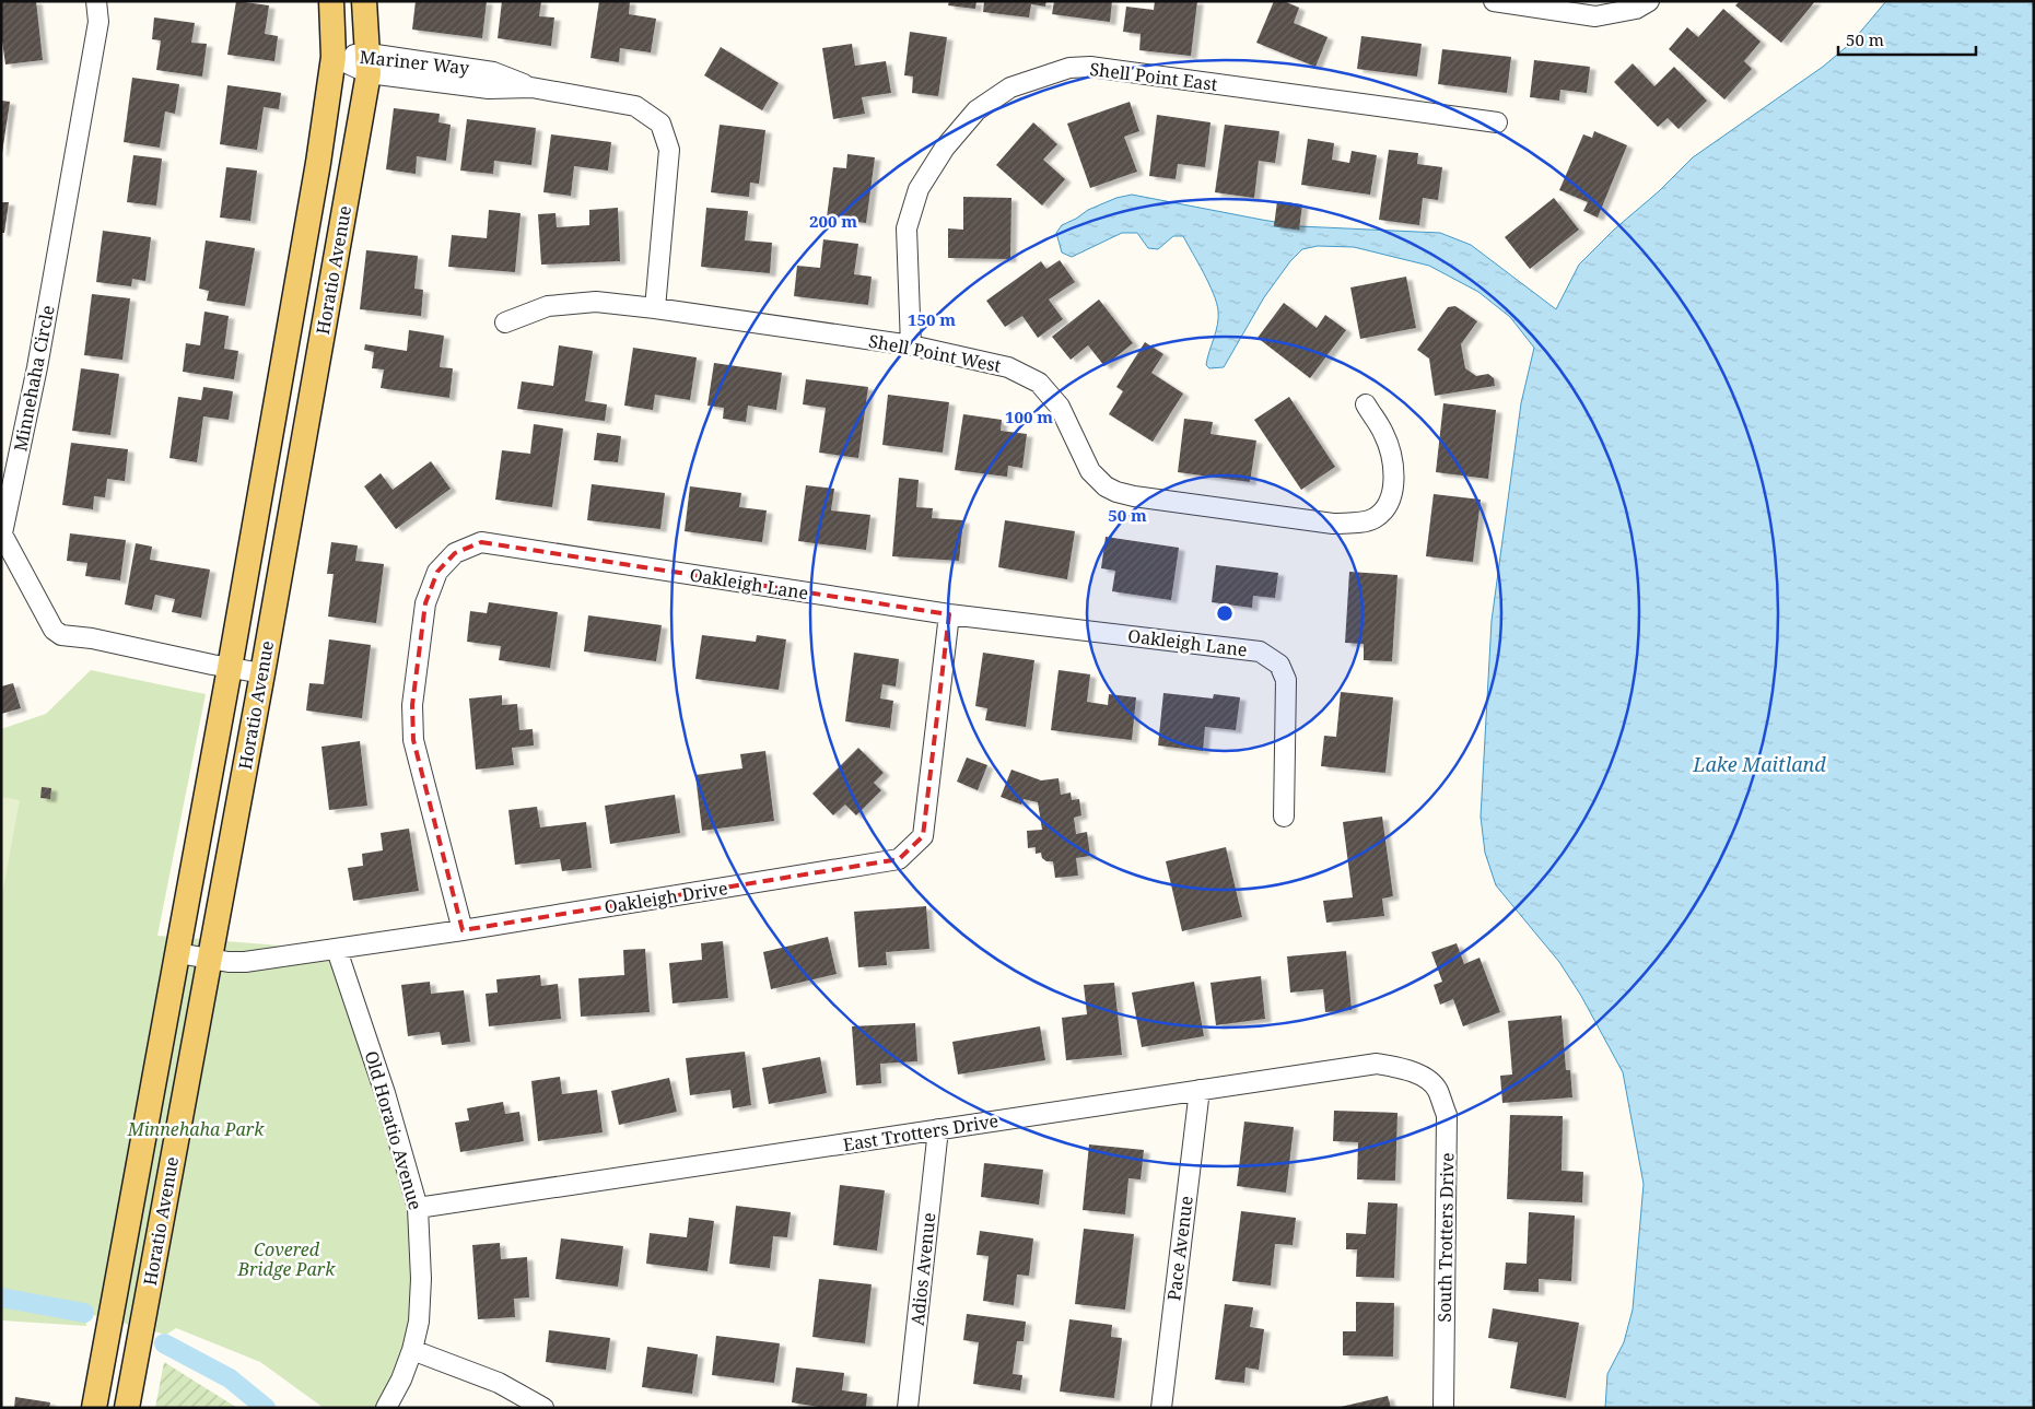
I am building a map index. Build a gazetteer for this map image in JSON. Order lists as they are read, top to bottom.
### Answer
{
  "streets": {
    "main road": ["Horatio Avenue"],
    "street": [
      "Mariner Way",
      "Shell Point East",
      "Shell Point West",
      "Minnehaha Circle",
      "Oakleigh Lane",
      "Oakleigh Drive",
      "Old Horatio Avenue",
      "East Trotters Drive",
      "South Trotters Drive",
      "Pace Avenue",
      "Adios Avenue"
    ]
  },
  "crossings": [
    ["Mariner Way", "Horatio Avenue"],
    ["Mariner Way", "Shell Point West"],
    ["Shell Point East", "Shell Point West"],
    ["Horatio Avenue", "Minnehaha Circle"],
    ["Horatio Avenue", "Oakleigh Drive"],
    ["Oakleigh Lane", "Oakleigh Drive"],
    ["Oakleigh Drive", "Old Horatio Avenue"],
    ["Old Horatio Avenue", "East Trotters Drive"],
    ["East Trotters Drive", "South Trotters Drive"],
    ["East Trotters Drive", "Pace Avenue"],
    ["East Trotters Drive", "Adios Avenue"]
  ],
  "water": ["Lake Maitland"],
  "parks": ["Minnehaha Park", "Covered Bridge Park"],
  "scale_bar": "50 m",
  "rings": [
    "200 m",
    "150 m",
    "100 m",
    "50 m"
  ]
}
